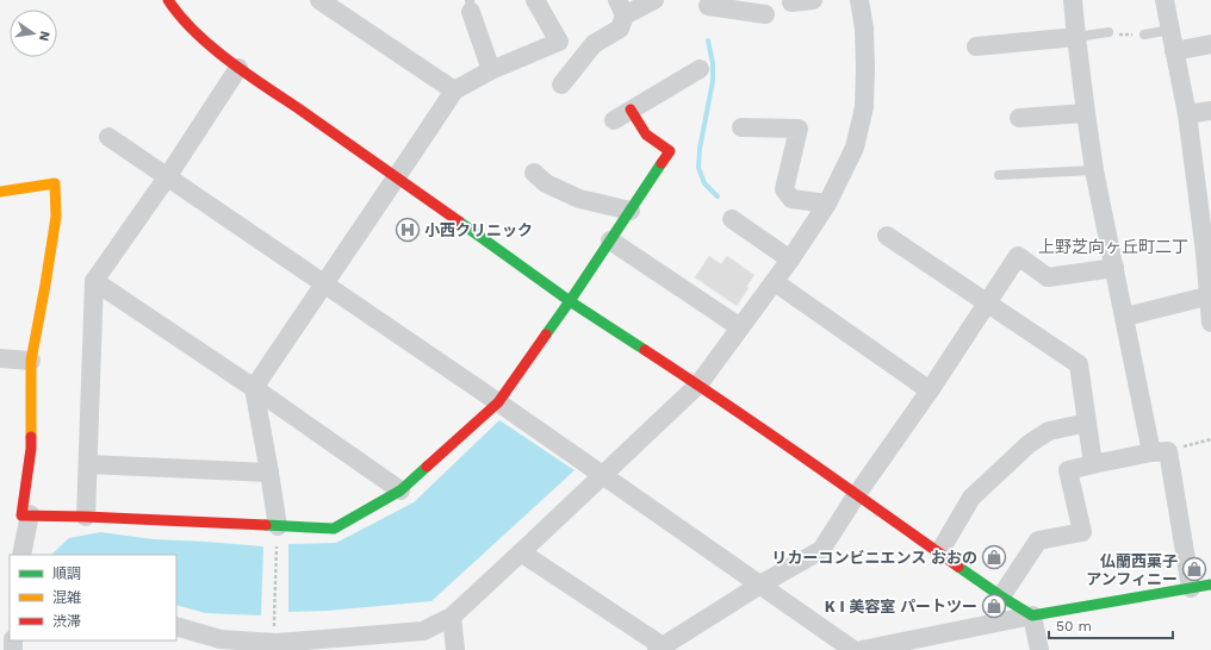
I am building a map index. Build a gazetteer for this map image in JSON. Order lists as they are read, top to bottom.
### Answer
{
  "districts": ["上野芝向ヶ丘町二丁"],
  "places": {
    "hospital": ["小西クリニック"],
    "shop": ["リカーコンビニエンス おおの", "仏蘭西菓子 アンフィニー", "K I 美容室 パートツー"]
  },
  "legend": ["順調", "混雑", "渋滞"],
  "scale_bar": "50 m",
  "north": "right"
}
